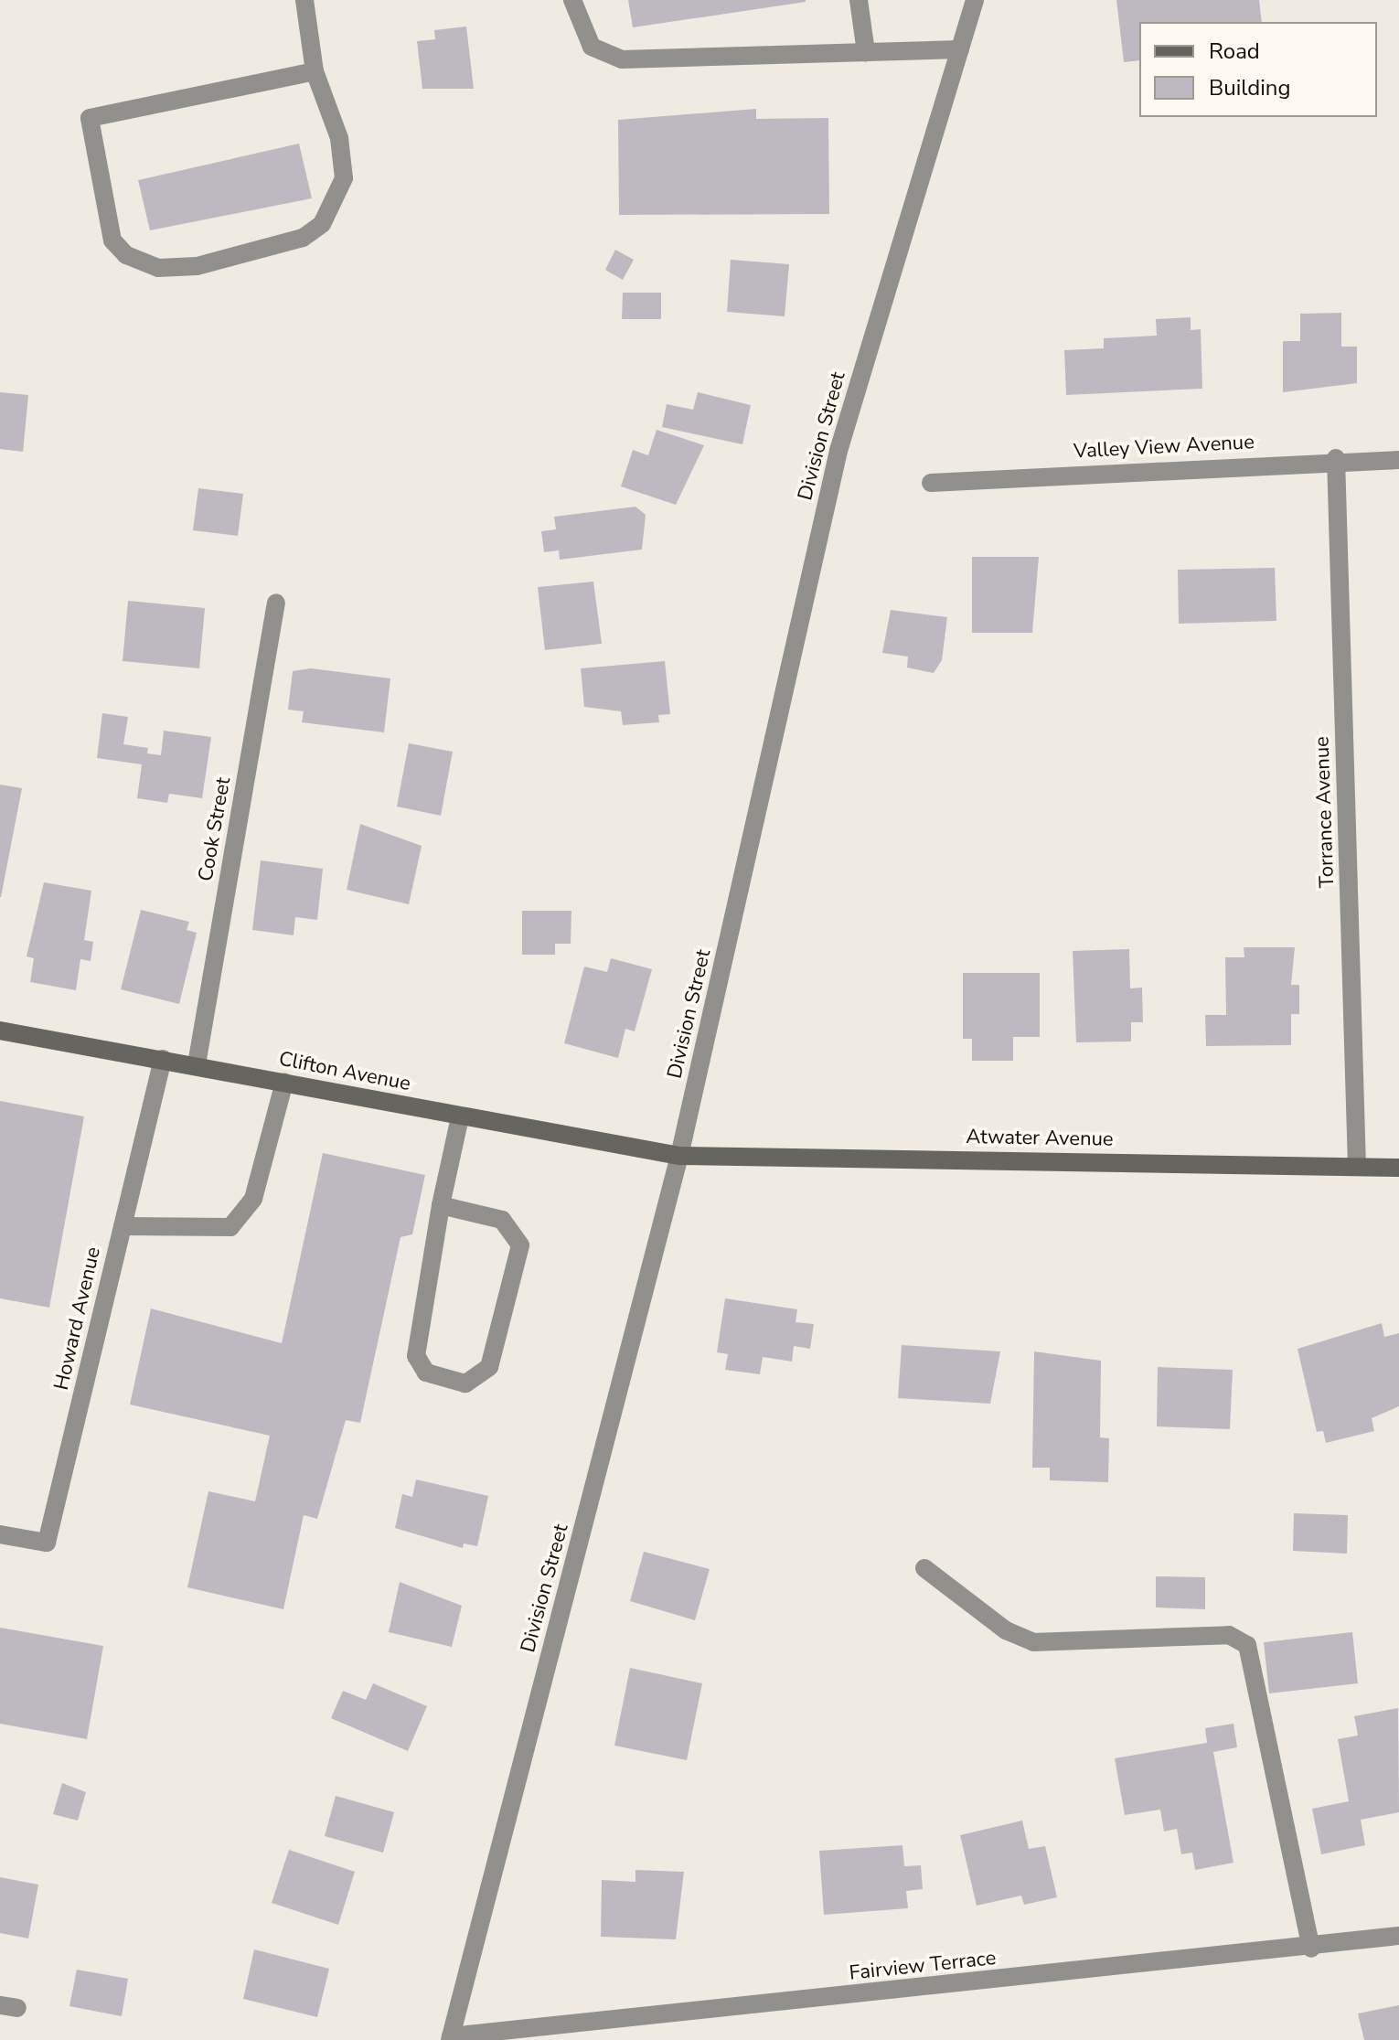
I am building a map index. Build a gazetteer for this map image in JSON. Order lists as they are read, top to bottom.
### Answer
{
  "streets": {
    "main road": ["Clifton Avenue", "Atwater Avenue"],
    "street": [
      "Division Street",
      "Valley View Avenue",
      "Torrance Avenue",
      "Cook Street",
      "Howard Avenue",
      "Fairview Terrace"
    ]
  },
  "crossings": [
    ["Division Street", "Clifton Avenue"],
    ["Division Street", "Atwater Avenue"],
    ["Division Street", "Fairview Terrace"],
    ["Valley View Avenue", "Torrance Avenue"],
    ["Torrance Avenue", "Atwater Avenue"],
    ["Cook Street", "Clifton Avenue"],
    ["Clifton Avenue", "Atwater Avenue"],
    ["Clifton Avenue", "Howard Avenue"]
  ],
  "legend": ["Road", "Building"]
}
